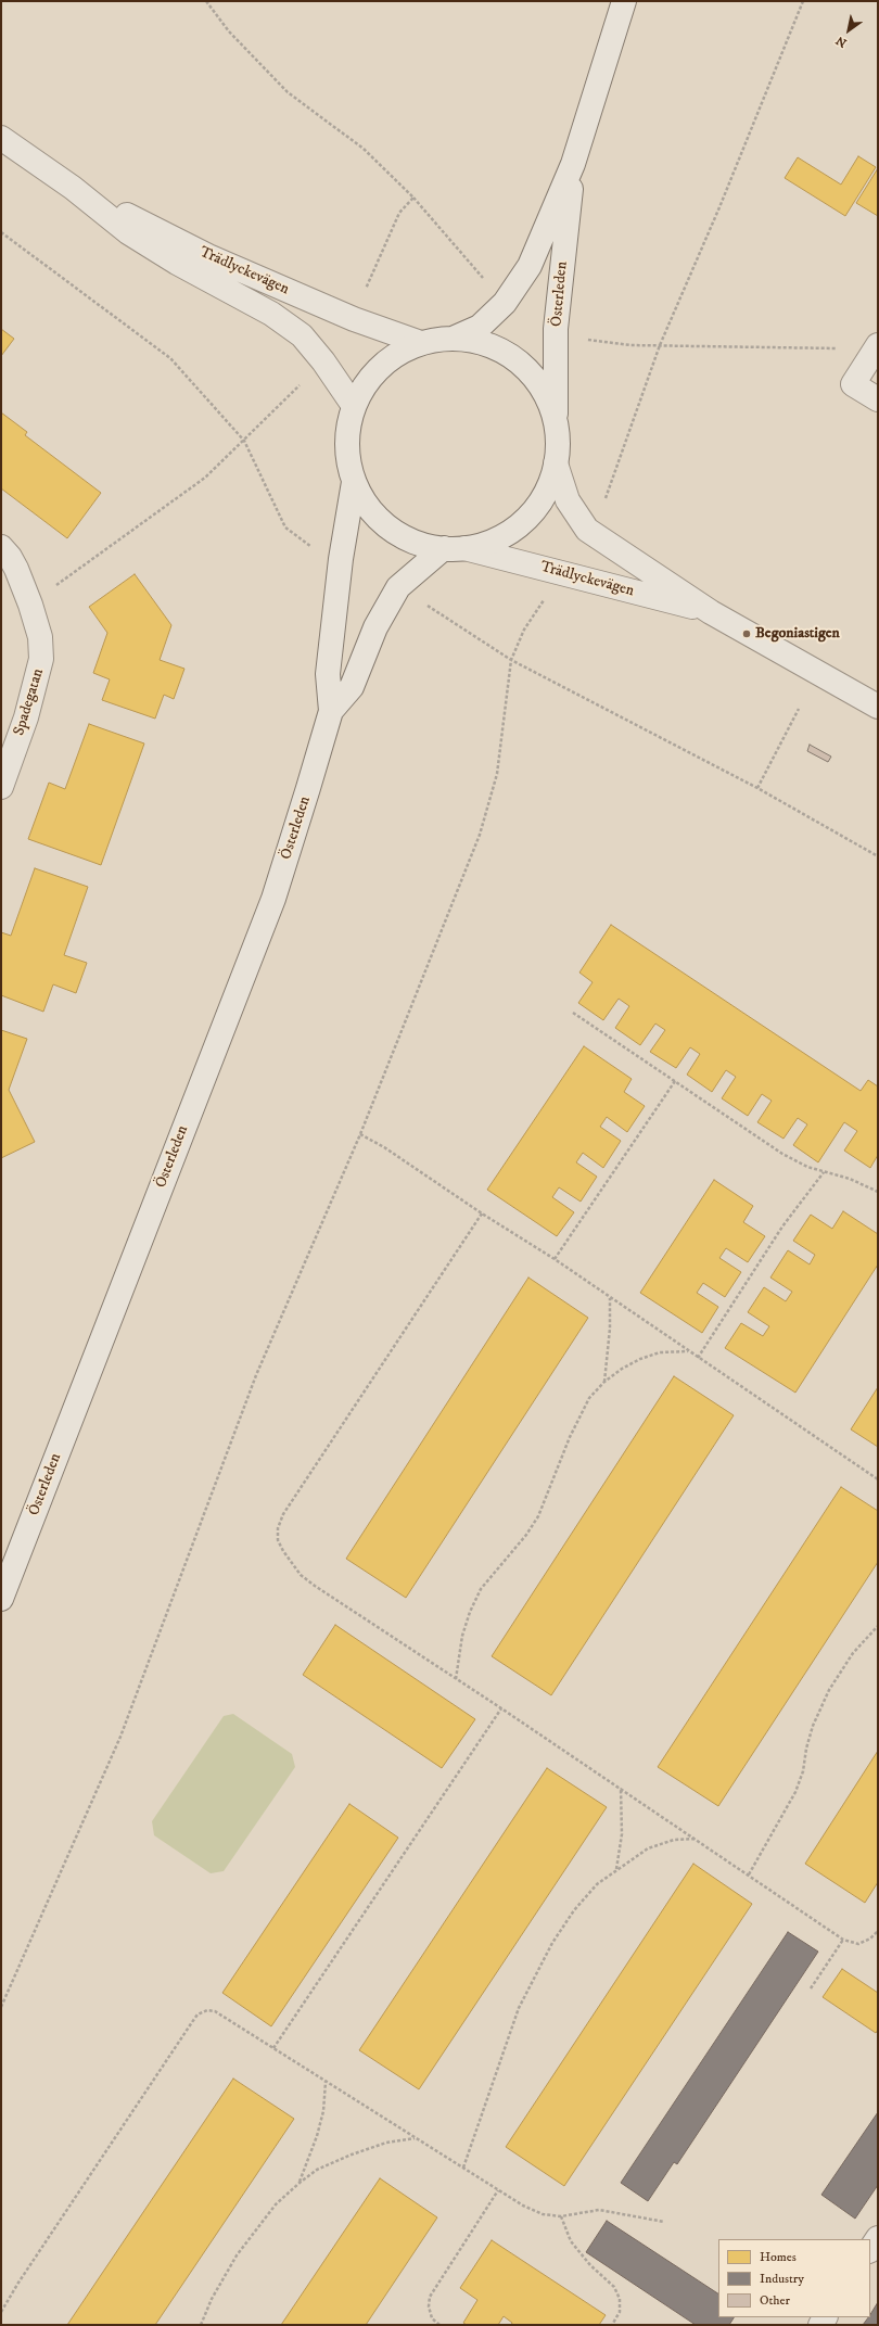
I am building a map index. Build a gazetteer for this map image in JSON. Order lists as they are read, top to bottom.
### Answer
{
  "streets": {
    "main road": ["Trädlyckevägen", "Österleden", "Spadegatan"]
  },
  "crossings": [
    ["Trädlyckevägen", "Österleden"]
  ],
  "places": ["Begoniastigen"],
  "legend": ["Homes", "Industry", "Other"],
  "north": "bottom left"
}
